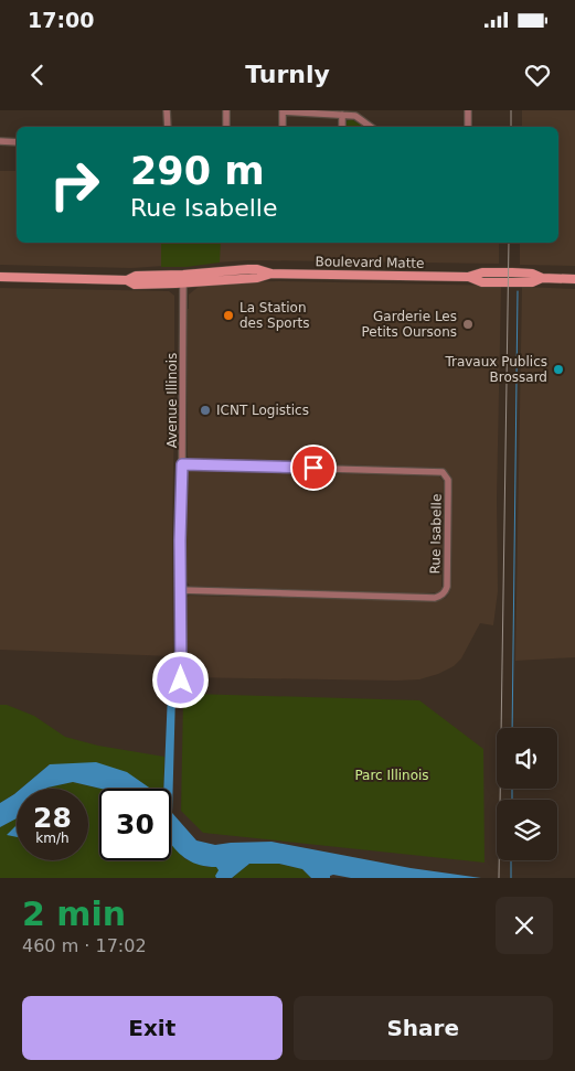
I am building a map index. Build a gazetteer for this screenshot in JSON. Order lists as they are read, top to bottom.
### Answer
{
  "streets": {
    "main road": ["Boulevard Matte"],
    "street": ["Avenue Illinois", "Rue Isabelle"]
  },
  "crossings": [
    ["Boulevard Matte", "Avenue Illinois"],
    ["Avenue Illinois", "Rue Isabelle"]
  ],
  "parks": ["Parc Illinois"],
  "places": [
    "La Station des Sports",
    "Garderie Les Petits Oursons",
    "Travaux Publics Brossard",
    "ICNT Logistics"
  ],
  "page": {
    "status": "17:00",
    "header": "Turnly",
    "turn": ["290 m", "Rue Isabelle"],
    "speed": "28 km/h",
    "limit": "30",
    "heading": ["2 min", "460 m · 17:02"],
    "buttons": ["Exit", "Share"]
  }
}
